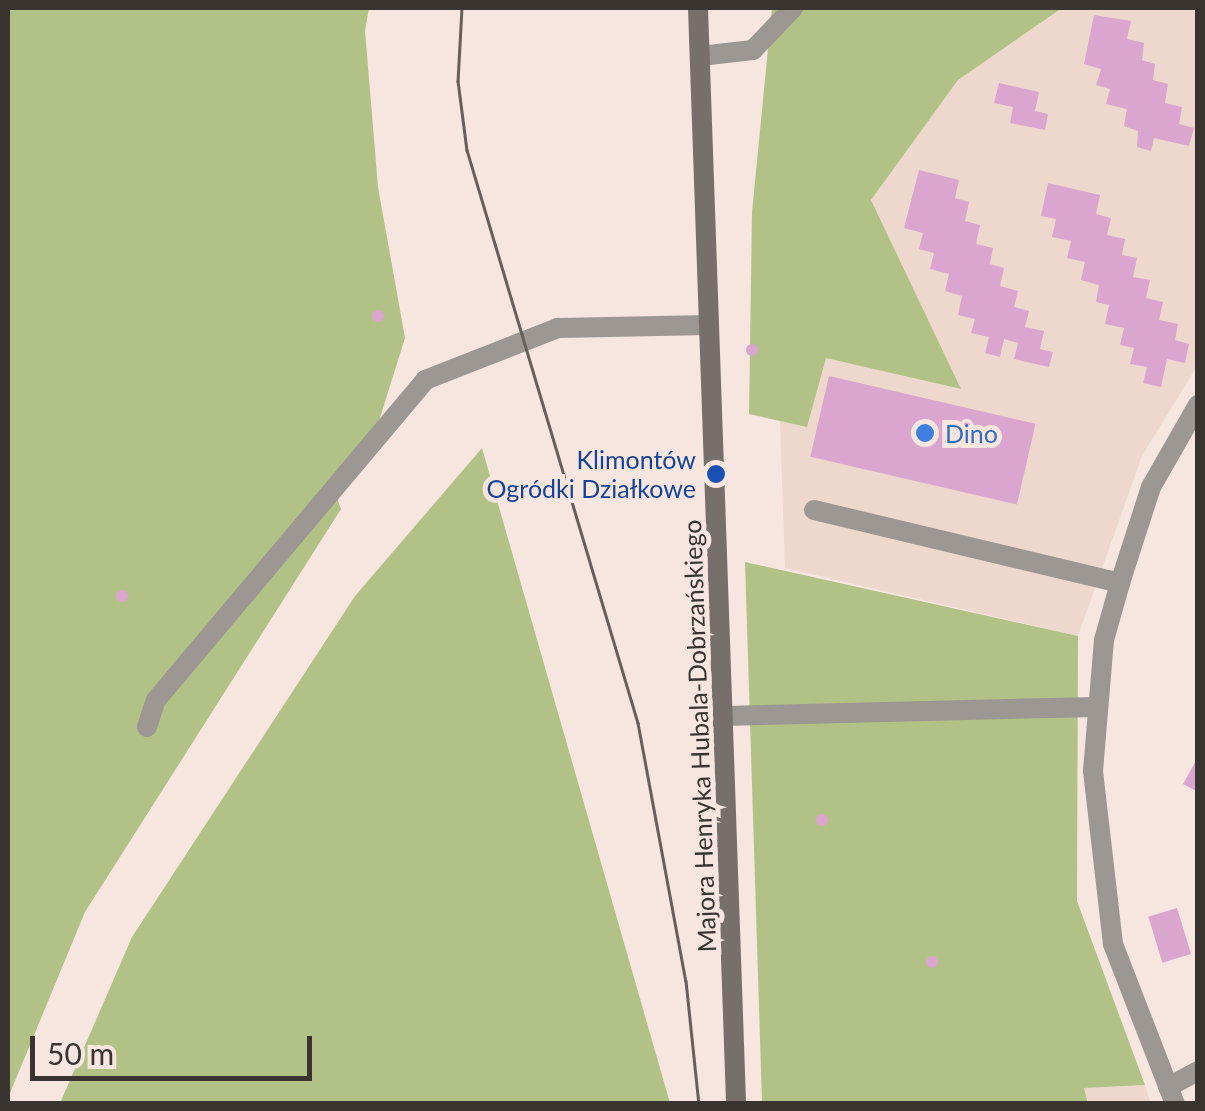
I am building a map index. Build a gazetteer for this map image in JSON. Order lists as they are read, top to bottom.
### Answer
{
  "streets": {
    "street": ["Majora Henryka Hubala-Dobrzańskiego"]
  },
  "places": ["Dino", "Klimontów Ogródki Działkowe"],
  "scale_bar": "50 m"
}
